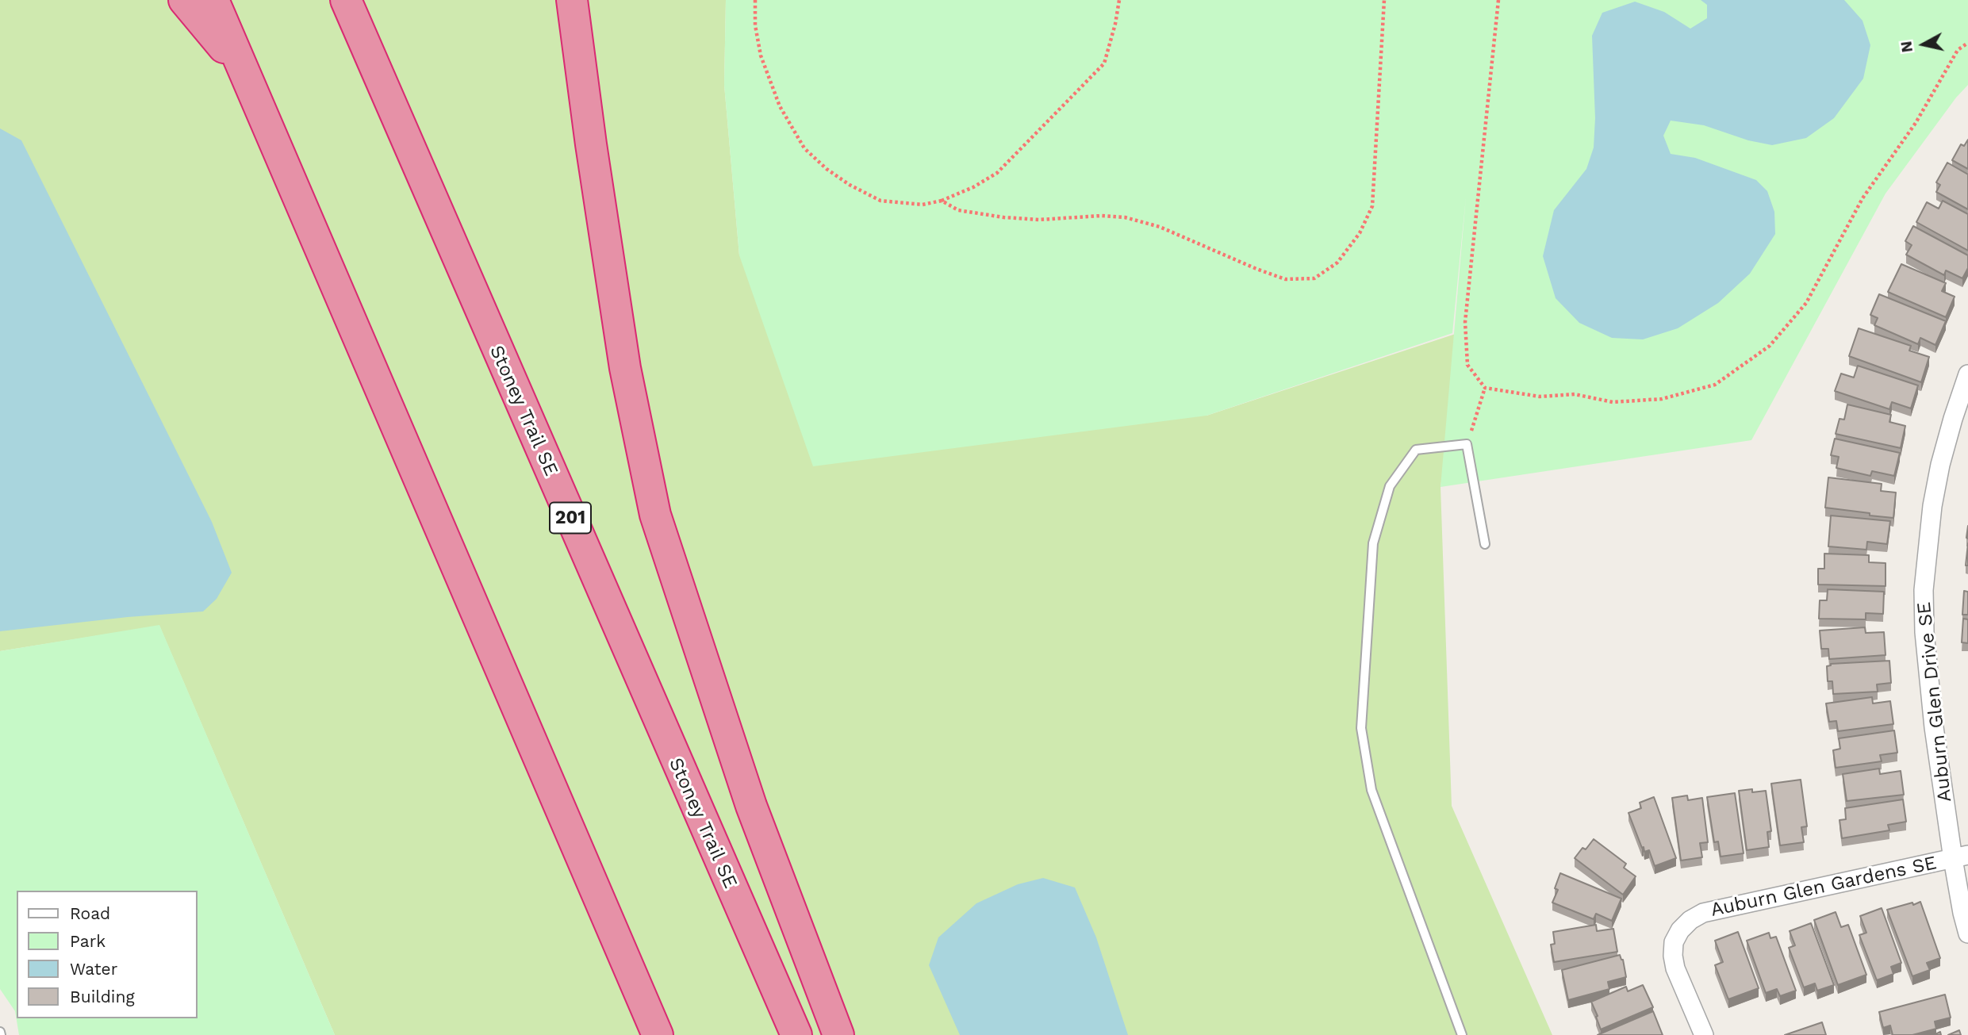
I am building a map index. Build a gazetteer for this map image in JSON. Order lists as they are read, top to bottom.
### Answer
{
  "streets": {
    "highway": ["Stoney Trail SE", "201"],
    "street": ["Auburn Glen Drive SE", "Auburn Glen Gardens SE"]
  },
  "crossings": [
    ["Auburn Glen Drive SE", "Auburn Glen Gardens SE"]
  ],
  "legend": [
    "Road",
    "Park",
    "Water",
    "Building"
  ],
  "north": "left"
}
